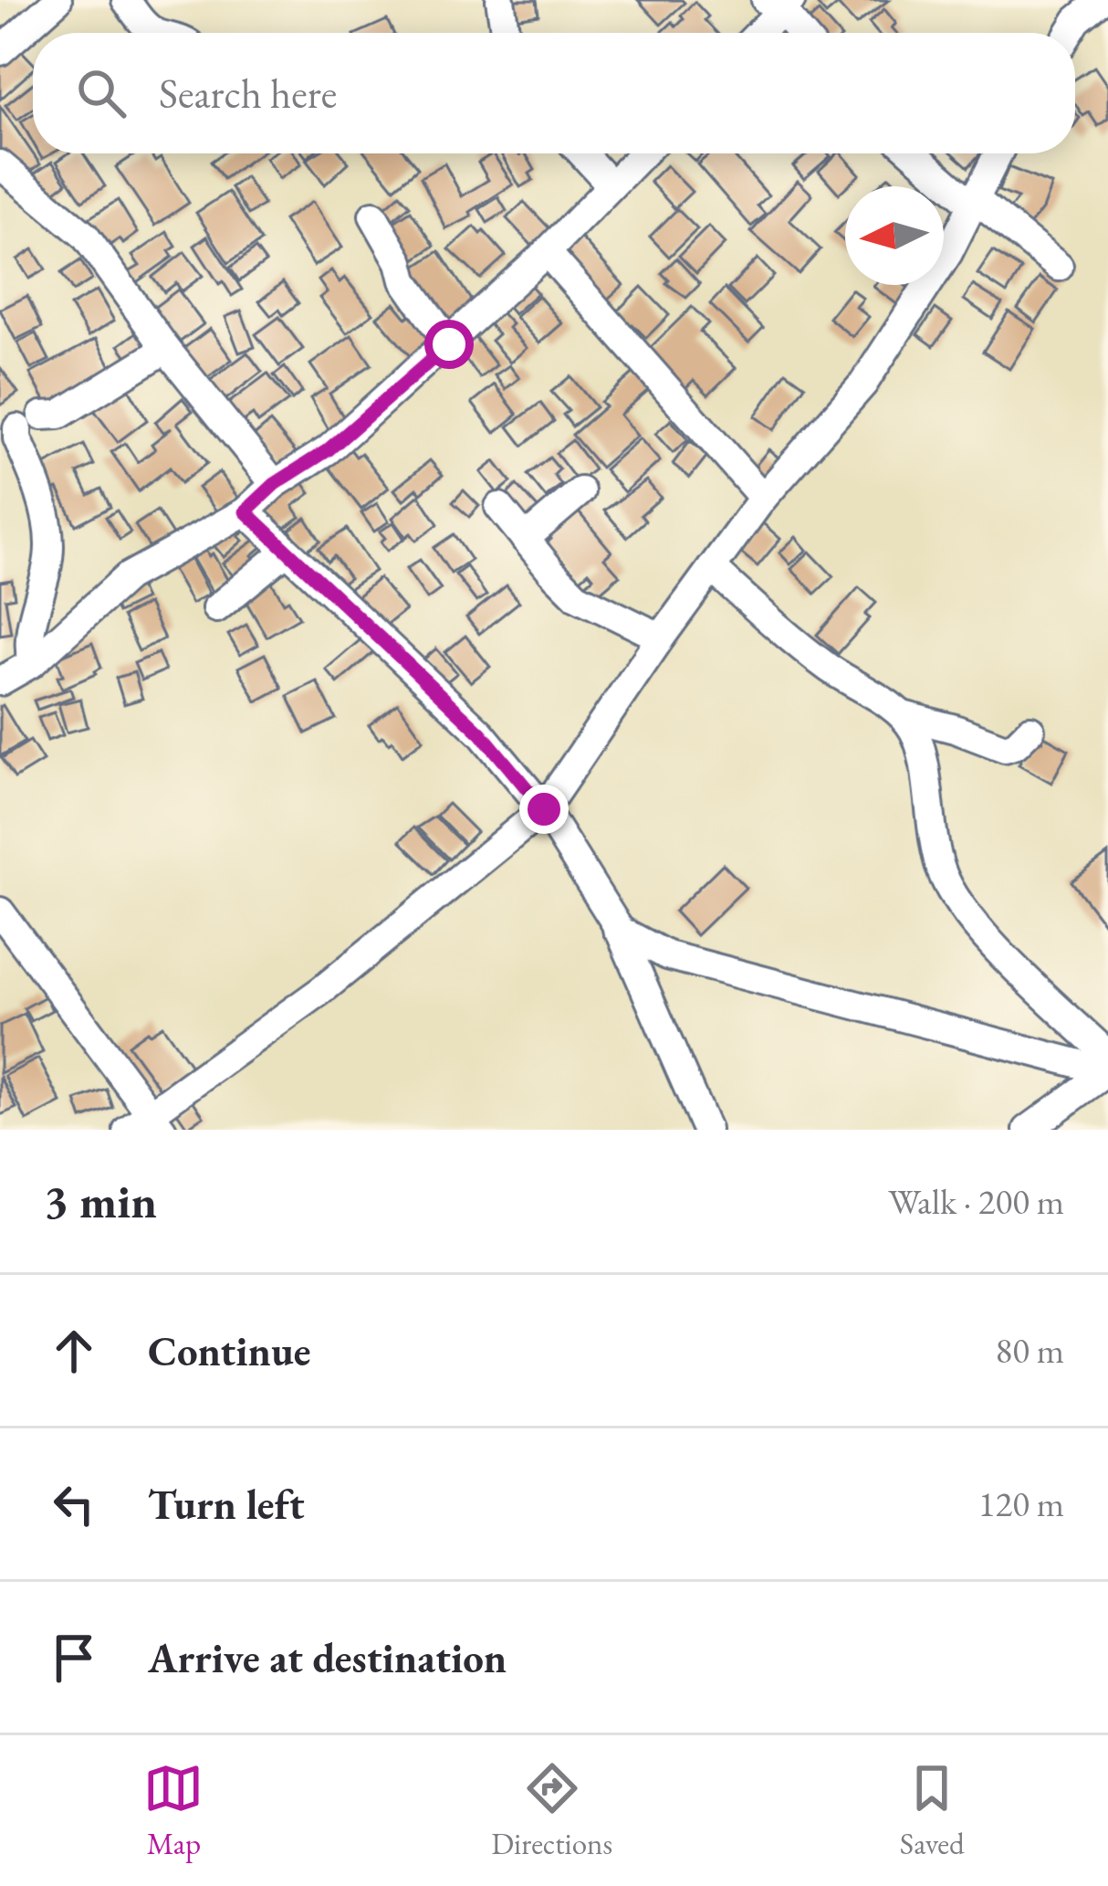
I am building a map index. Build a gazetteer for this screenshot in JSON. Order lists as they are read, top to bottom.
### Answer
{
  "north": "left",
  "page": {
    "search": "Search here",
    "heading": ["3 min", "Walk · 200 m"],
    "list": [
      ["Continue", "80 m"],
      ["Turn left", "120 m"],
      "Arrive at destination"
    ],
    "nav": ["Map", "Directions", "Saved"]
  }
}
